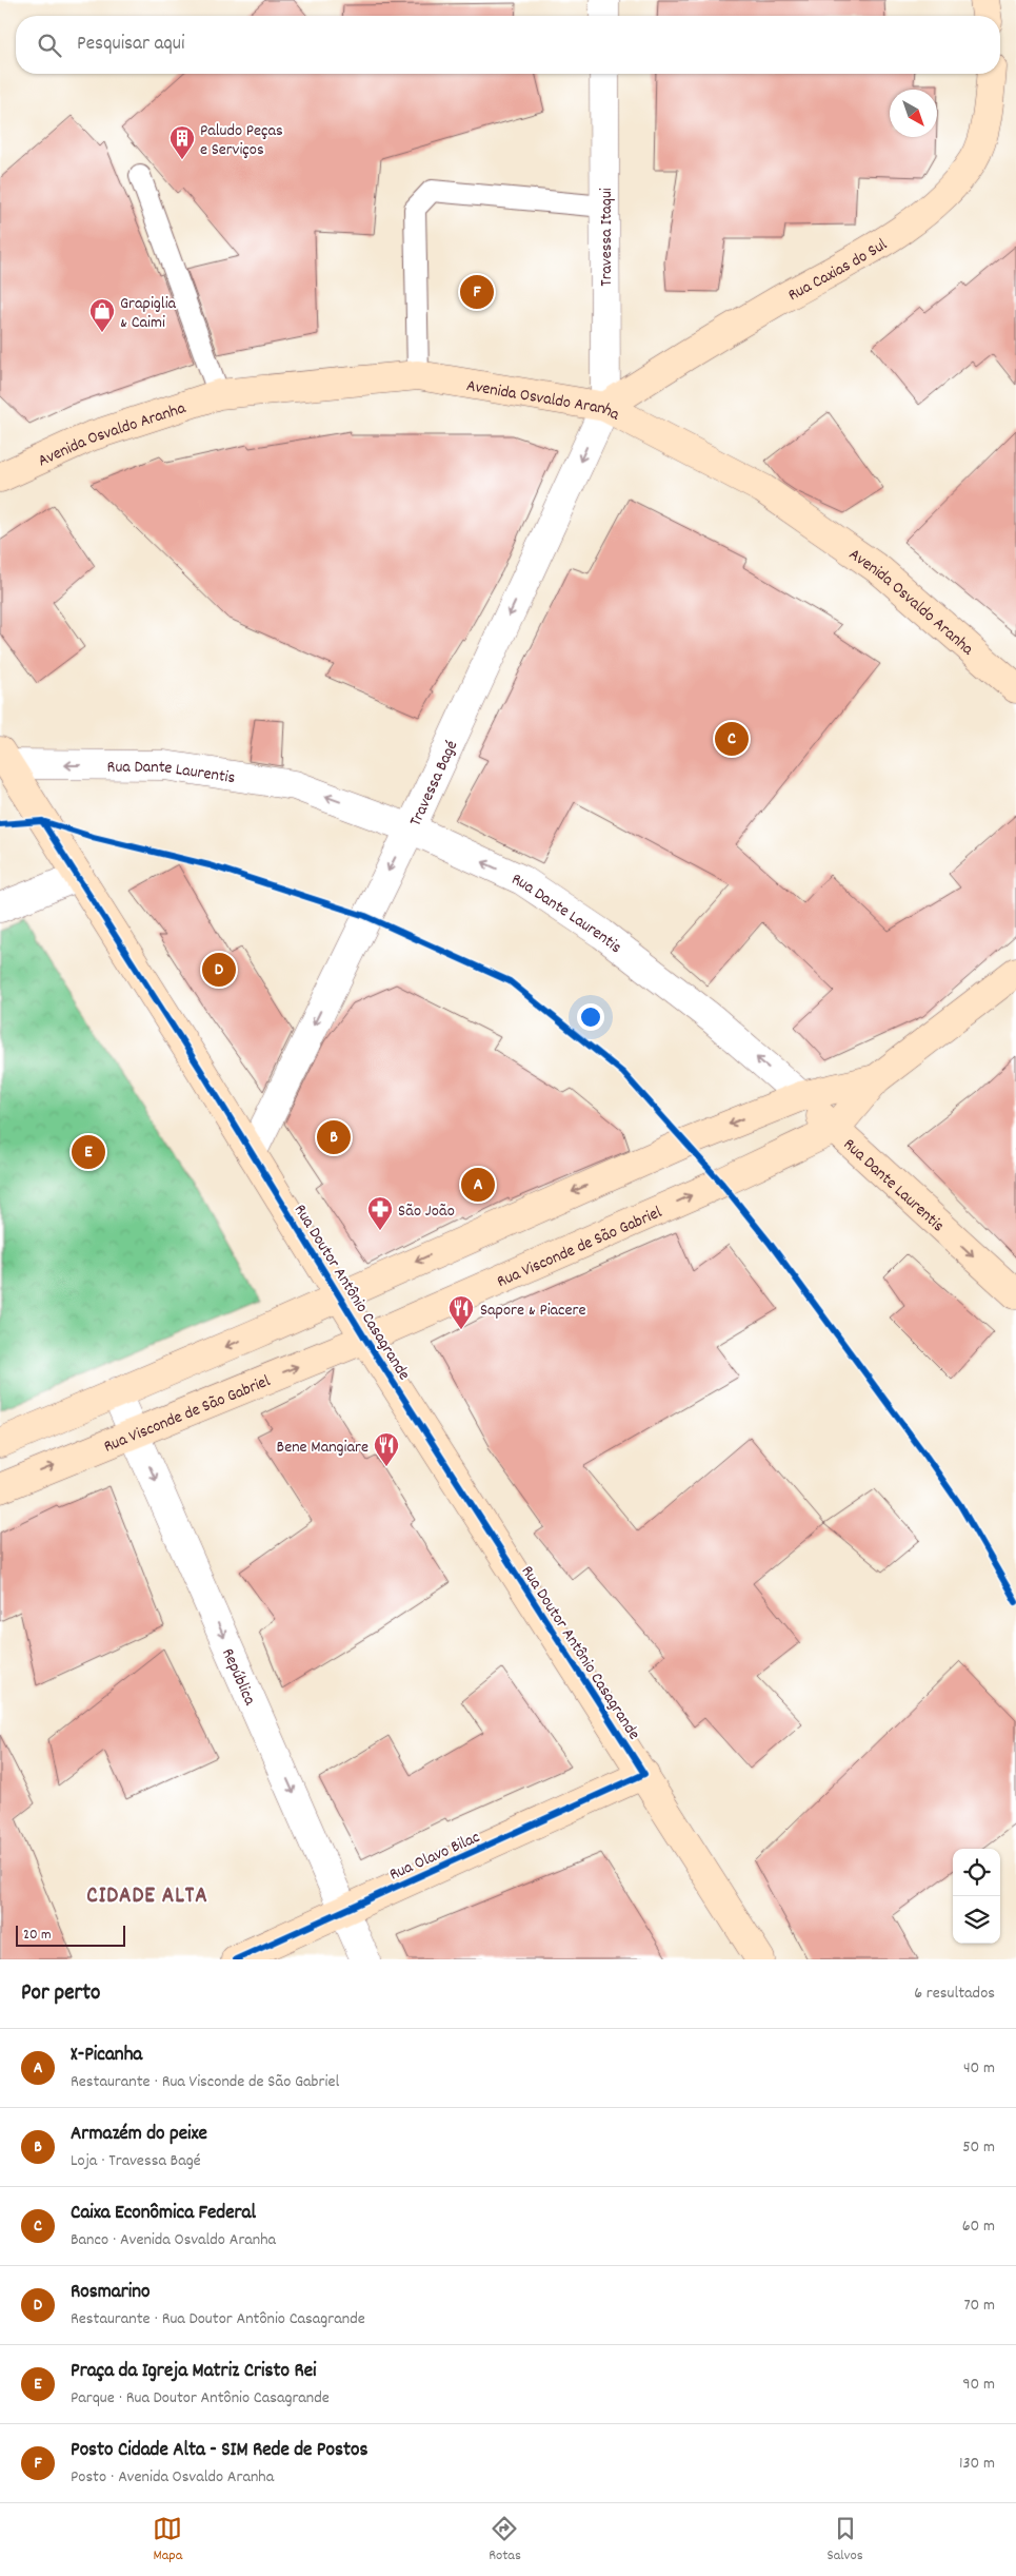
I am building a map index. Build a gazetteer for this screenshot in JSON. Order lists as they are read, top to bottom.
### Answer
{
  "streets": {
    "main road": [
      "Rua Caxias do Sul",
      "Avenida Osvaldo Aranha",
      "Rua Dante Laurentis",
      "Rua Visconde de São Gabriel",
      "Rua Doutor Antônio Casagrande",
      "Rua Olavo Bilac"
    ],
    "street": ["Travessa Itaqui", "Travessa Bagé", "República"]
  },
  "crossings": [
    ["Travessa Itaqui", "Rua Caxias do Sul"],
    ["Travessa Itaqui", "Avenida Osvaldo Aranha"],
    ["Travessa Itaqui", "Travessa Bagé"],
    ["Rua Caxias do Sul", "Avenida Osvaldo Aranha"],
    ["Rua Caxias do Sul", "Travessa Bagé"],
    ["Avenida Osvaldo Aranha", "Travessa Bagé"],
    ["Rua Dante Laurentis", "Travessa Bagé"],
    ["Rua Dante Laurentis", "Rua Visconde de São Gabriel"],
    ["Rua Dante Laurentis", "Rua Doutor Antônio Casagrande"],
    ["Travessa Bagé", "Rua Doutor Antônio Casagrande"],
    ["Rua Visconde de São Gabriel", "Rua Doutor Antônio Casagrande"],
    ["Rua Visconde de São Gabriel", "República"],
    ["Rua Doutor Antônio Casagrande", "Rua Olavo Bilac"],
    ["República", "Rua Olavo Bilac"]
  ],
  "one_way": ["Travessa Bagé", "República"],
  "districts": ["CIDADE ALTA"],
  "places": {
    "building": ["Paludo Peças e Serviços"],
    "shop": ["Grapiglia & Caimi"],
    "pharmacy": ["São João"],
    "restaurant": ["Sapore & Piacere", "Bene Mangiare"]
  },
  "scale_bar": "20 m",
  "north": "bottom right",
  "page": {
    "search": "Pesquisar aqui",
    "pins": [
      "F",
      "C",
      "D",
      "B",
      "E",
      "A"
    ],
    "scale": "20 m",
    "heading": ["Por perto", "6 resultados"],
    "list": [
      {
        "mark": "A",
        "name": "X-Picanha",
        "note": "Restaurante · Rua Visconde de São Gabriel",
        "value": "40 m"
      },
      {
        "mark": "B",
        "name": "Armazém do peixe",
        "note": "Loja · Travessa Bagé",
        "value": "50 m"
      },
      {
        "mark": "C",
        "name": "Caixa Econômica Federal",
        "note": "Banco · Avenida Osvaldo Aranha",
        "value": "60 m"
      },
      {
        "mark": "D",
        "name": "Rosmarino",
        "note": "Restaurante · Rua Doutor Antônio Casagrande",
        "value": "70 m"
      },
      {
        "mark": "E",
        "name": "Praça da Igreja Matriz Cristo Rei",
        "note": "Parque · Rua Doutor Antônio Casagrande",
        "value": "90 m"
      },
      {
        "mark": "F",
        "name": "Posto Cidade Alta - SIM Rede de Postos",
        "note": "Posto · Avenida Osvaldo Aranha",
        "value": "130 m"
      }
    ],
    "nav": ["Mapa", "Rotas", "Salvos"]
  }
}
